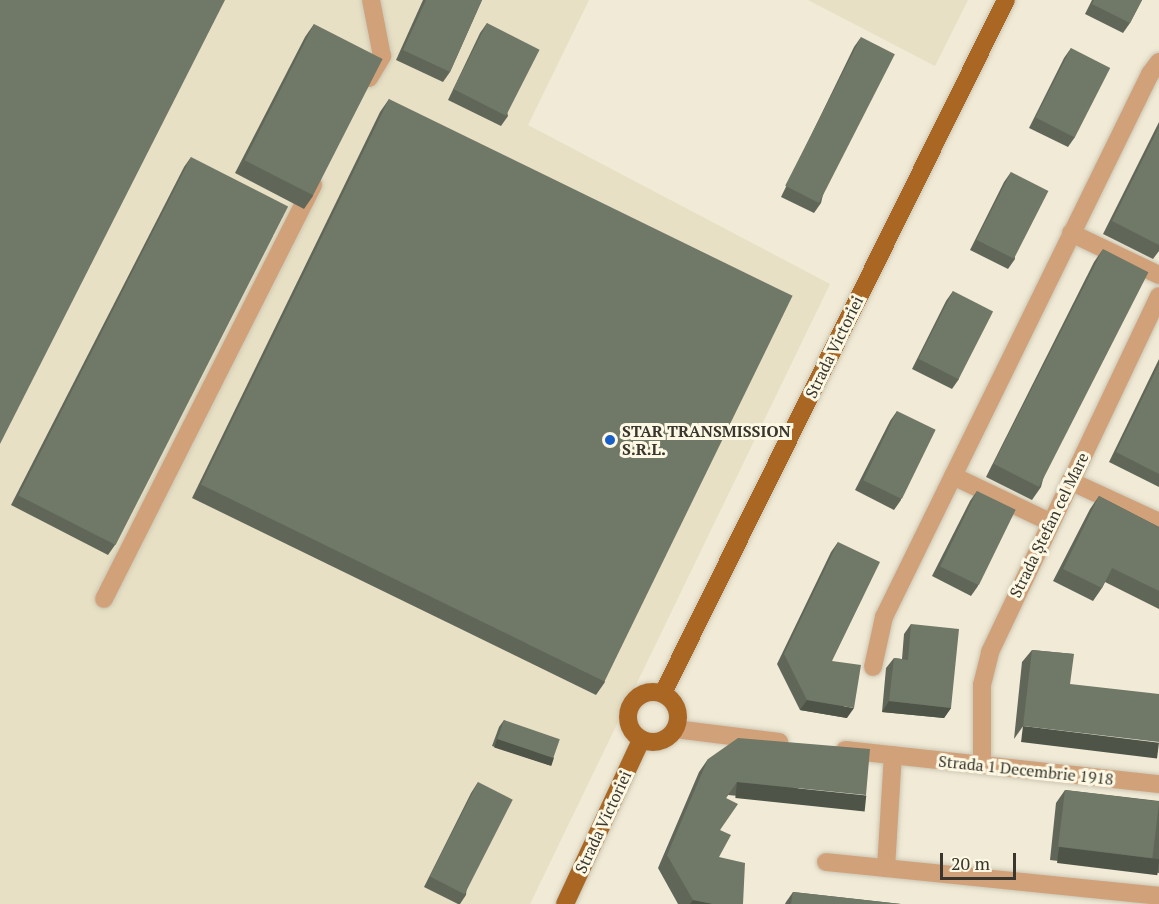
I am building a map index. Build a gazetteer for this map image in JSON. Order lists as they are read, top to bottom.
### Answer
{
  "streets": {
    "main road": ["Strada Victoriei"],
    "street": ["Strada Ștefan cel Mare", "Strada 1 Decembrie 1918"]
  },
  "crossings": [
    ["Strada Ștefan cel Mare", "Strada 1 Decembrie 1918"]
  ],
  "places": ["STAR TRANSMISSION S.R.L."],
  "scale_bar": "20 m"
}
